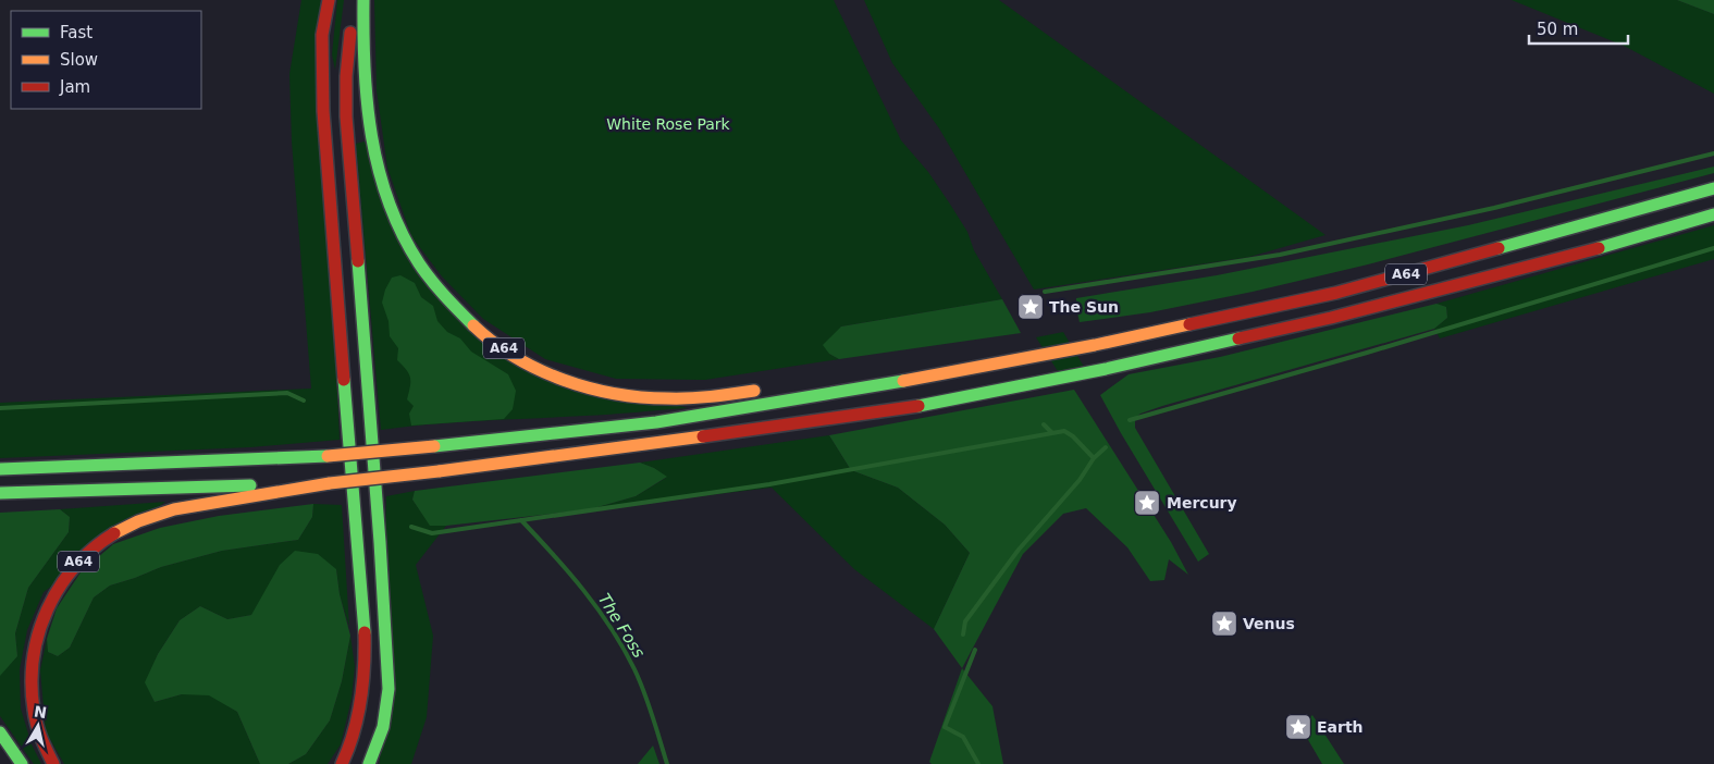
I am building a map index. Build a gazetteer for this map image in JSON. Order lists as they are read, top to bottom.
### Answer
{
  "streets": {
    "highway": ["A64"]
  },
  "water": ["The Foss"],
  "parks": ["White Rose Park"],
  "places": {
    "place": [
      "The Sun",
      "Mercury",
      "Venus",
      "Earth"
    ]
  },
  "legend": ["Fast", "Slow", "Jam"],
  "scale_bar": "50 m",
  "north": "top"
}
